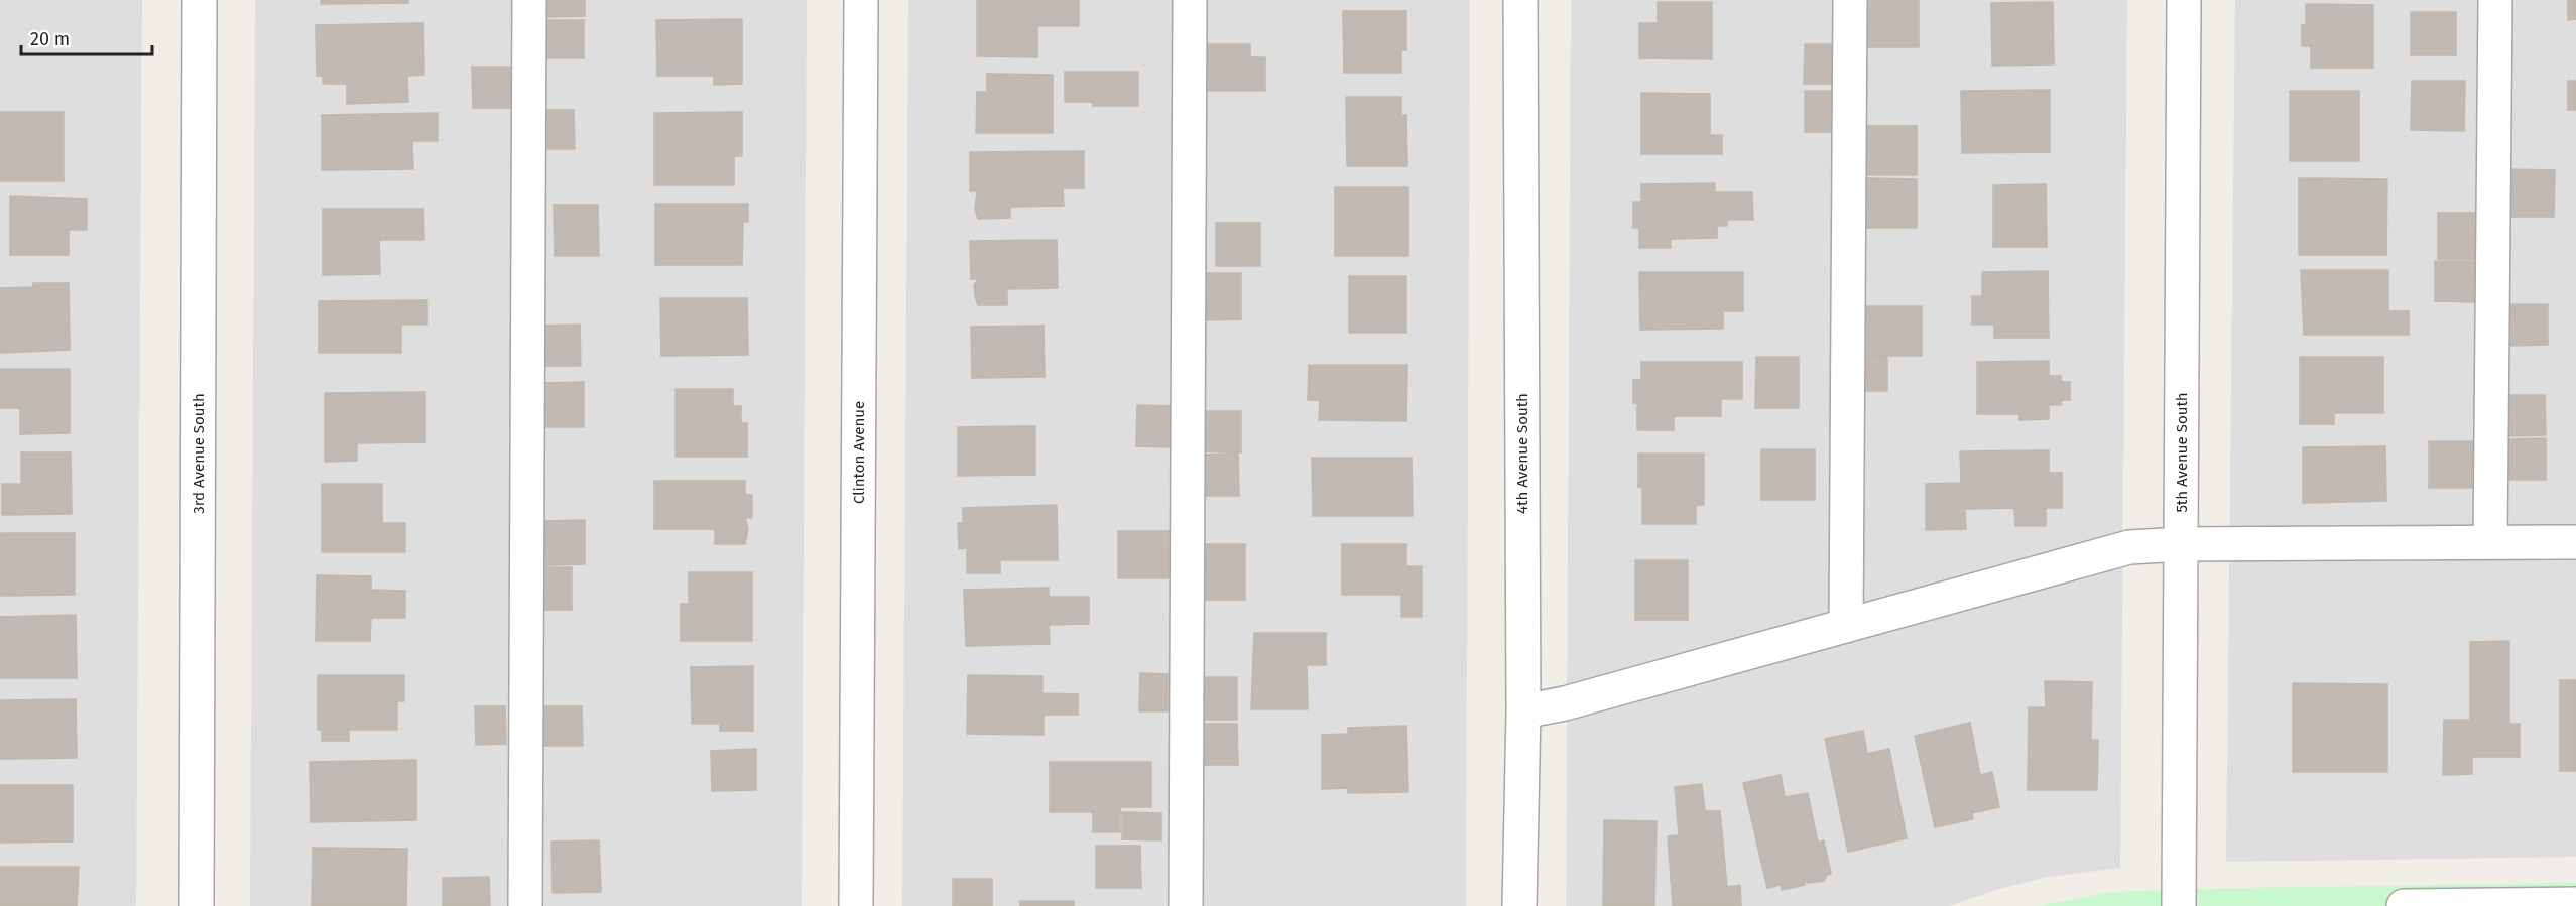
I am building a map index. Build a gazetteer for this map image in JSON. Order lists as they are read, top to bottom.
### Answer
{
  "streets": {
    "street": [
      "Clinton Avenue",
      "5th Avenue South",
      "3rd Avenue South",
      "4th Avenue South"
    ]
  },
  "scale_bar": "20 m"
}
